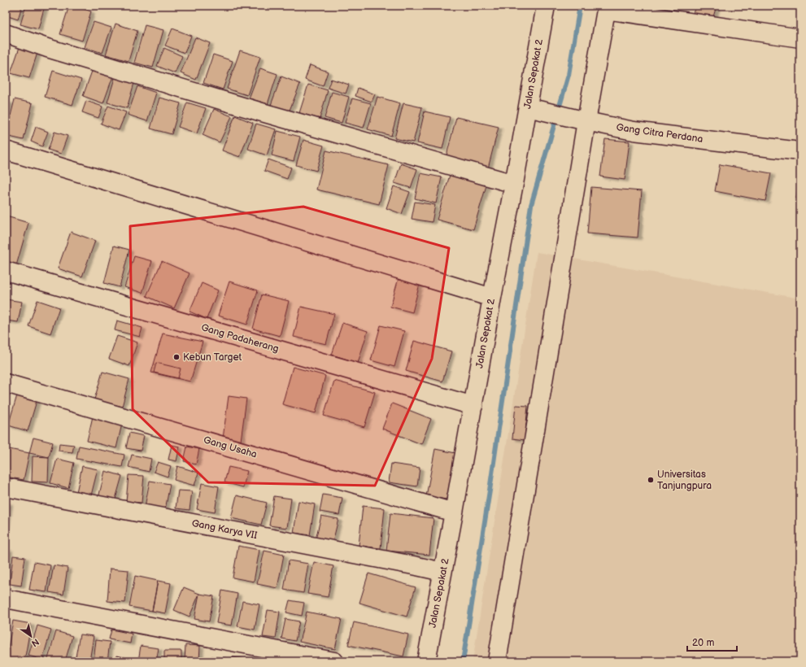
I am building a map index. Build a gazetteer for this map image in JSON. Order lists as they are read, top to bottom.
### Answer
{
  "streets": {
    "street": [
      "Jalan Sepakat 2",
      "Gang Citra Perdana",
      "Gang Padaherang",
      "Gang Usaha",
      "Gang Karya VII"
    ]
  },
  "crossings": [
    ["Jalan Sepakat 2", "Gang Citra Perdana"],
    ["Jalan Sepakat 2", "Gang Padaherang"],
    ["Jalan Sepakat 2", "Gang Usaha"],
    ["Jalan Sepakat 2", "Gang Karya VII"]
  ],
  "places": ["Kebun Target", "Universitas Tanjungpura"],
  "scale_bar": "20 m",
  "north": "bottom right"
}
